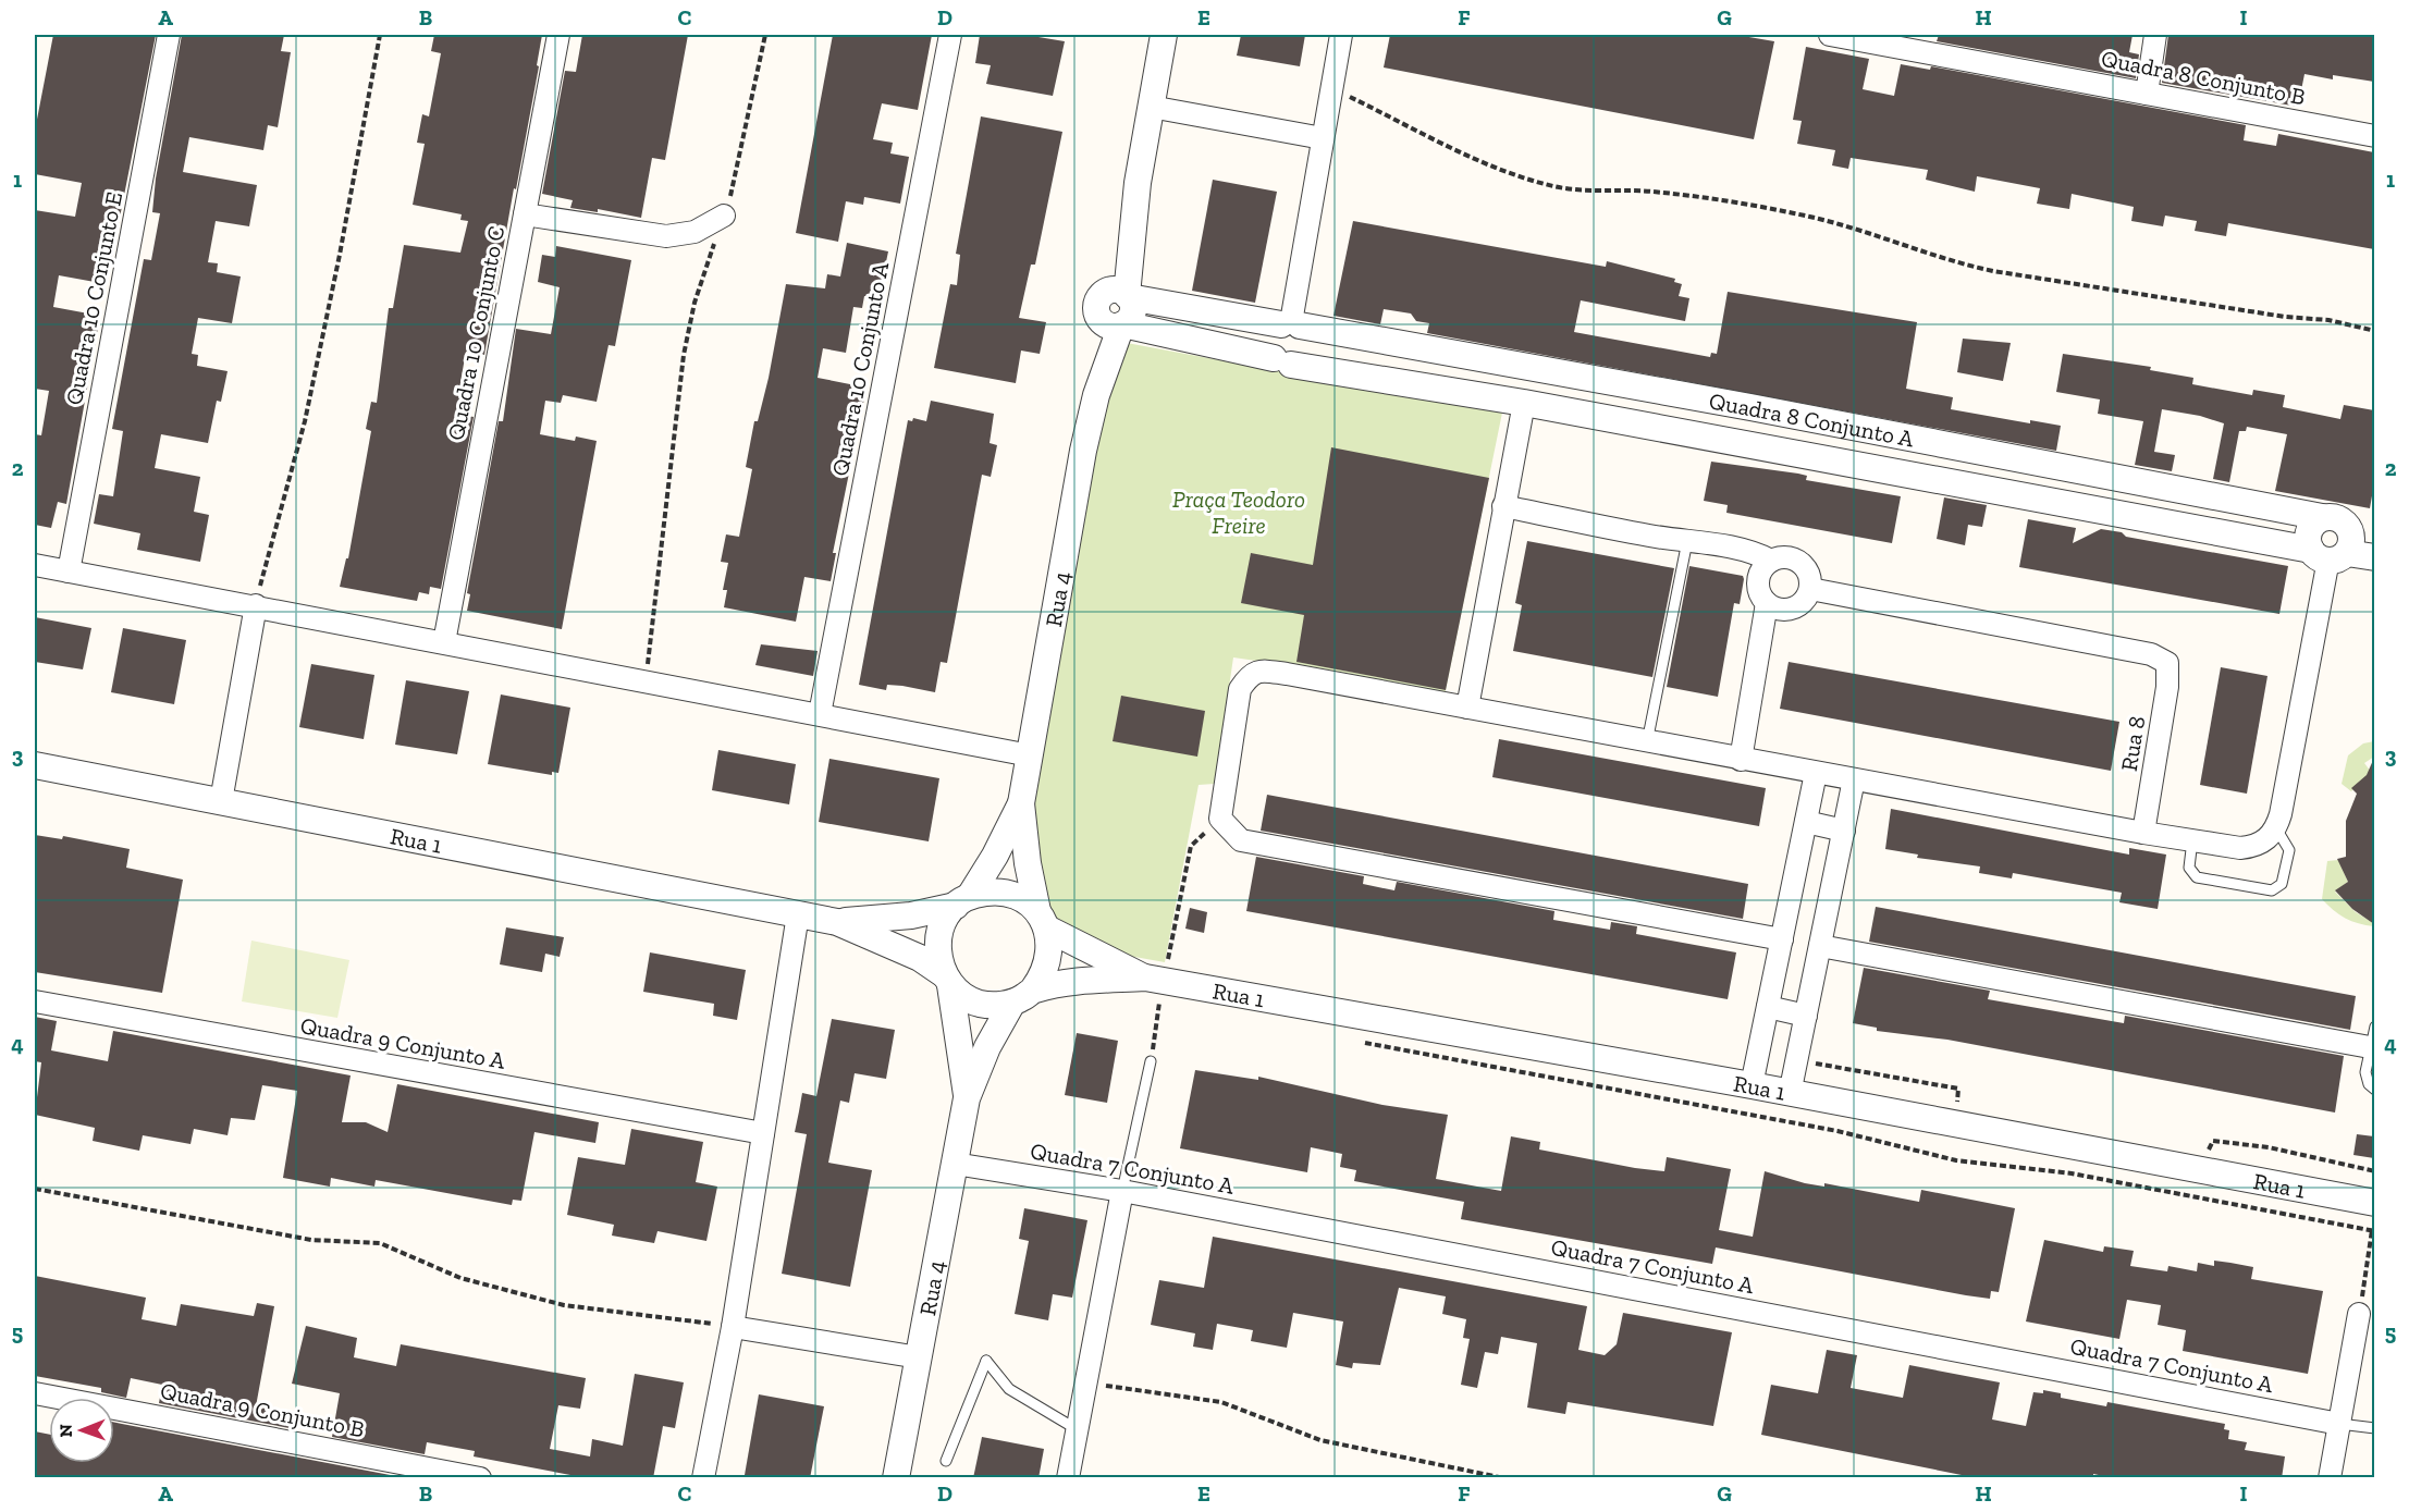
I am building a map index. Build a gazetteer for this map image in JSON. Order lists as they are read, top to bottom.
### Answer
{
  "streets": {
    "street": [
      "Quadra 8 Conjunto B",
      "Quadra 10 Conjunto E",
      "Quadra 10 Conjunto C",
      "Quadra 10 Conjunto A",
      "Quadra 8 Conjunto A",
      "Rua 4",
      "Rua 8",
      "Rua 1",
      "Quadra 9 Conjunto A",
      "Quadra 7 Conjunto A",
      "Quadra 9 Conjunto B"
    ]
  },
  "crossings": [
    ["Quadra 8 Conjunto A", "Rua 4"],
    ["Rua 4", "Quadra 7 Conjunto A"]
  ],
  "parks": ["Praça Teodoro Freire"],
  "north": "left",
  "grid": {
    "columns": [
      "A",
      "B",
      "C",
      "D",
      "E",
      "F",
      "G",
      "H",
      "I"
    ],
    "rows": [
      "1",
      "2",
      "3",
      "4",
      "5"
    ]
  }
}
